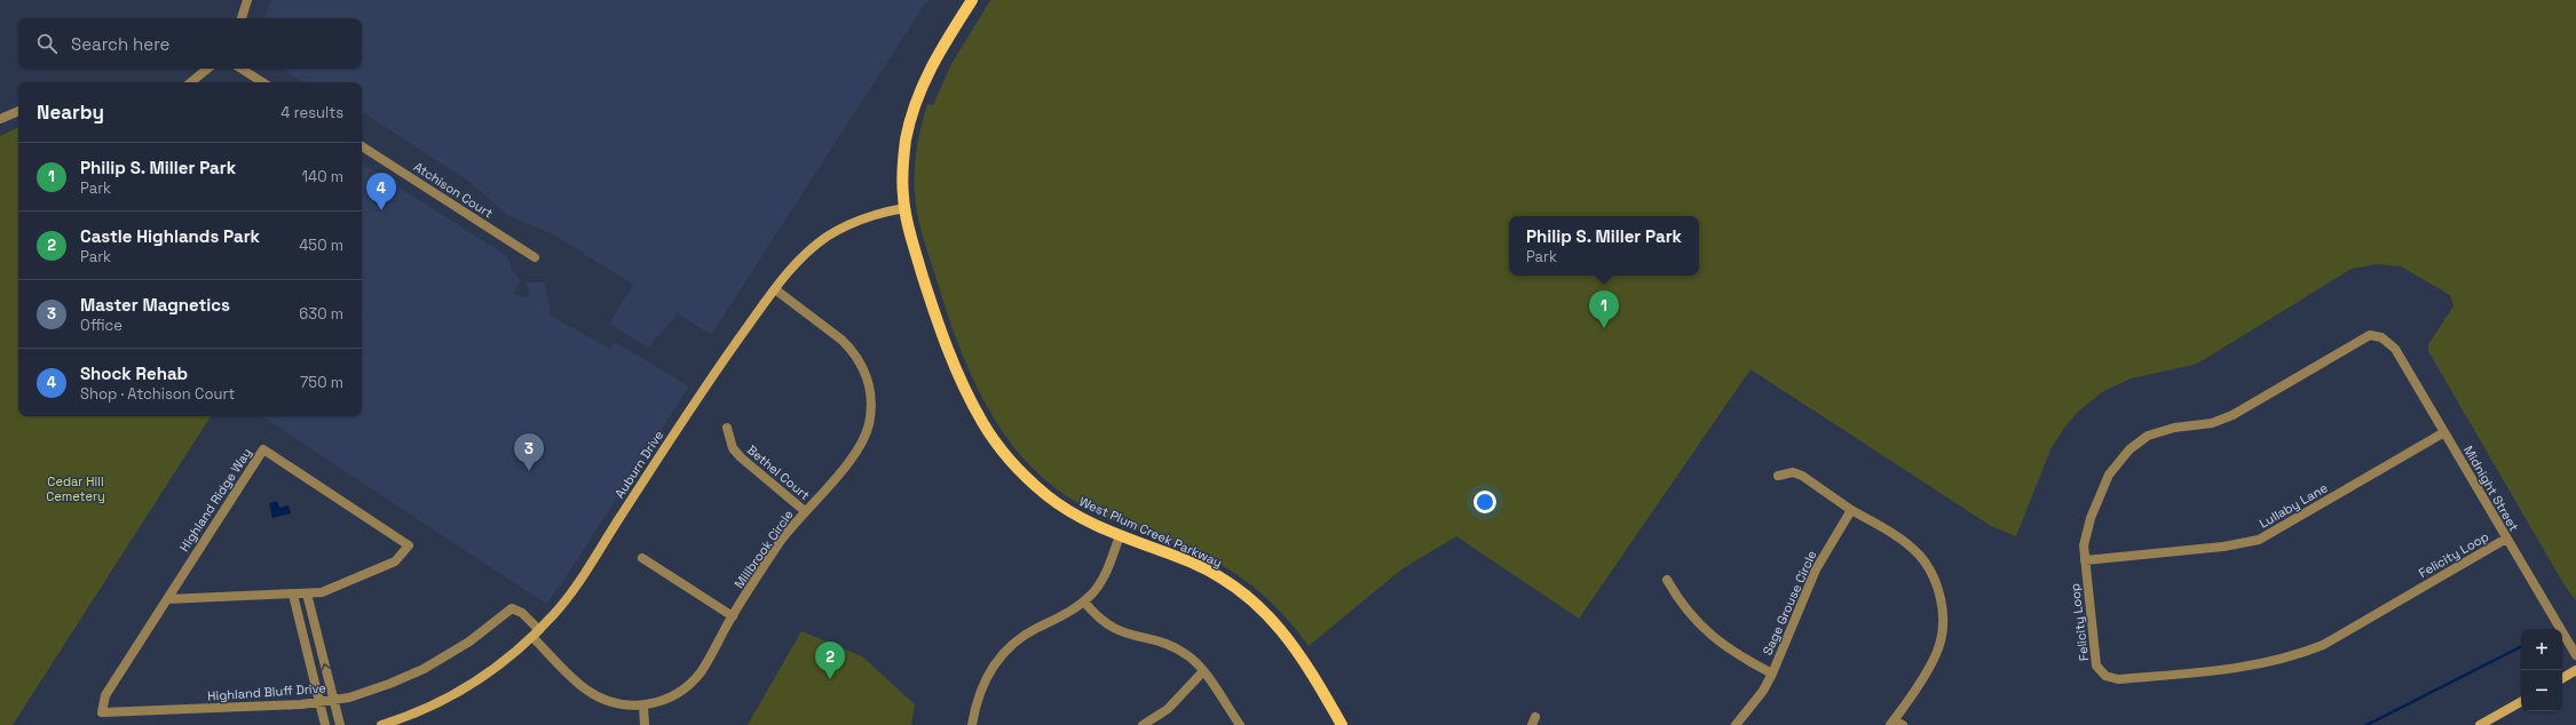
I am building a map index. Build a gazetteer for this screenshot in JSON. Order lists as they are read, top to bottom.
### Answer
{
  "streets": {
    "main road": ["West Plum Creek Parkway"],
    "street": [
      "Atchison Court",
      "Auburn Drive",
      "Bethel Court",
      "Midnight Street",
      "Highland Ridge Way",
      "Lullaby Lane",
      "Millbrook Circle",
      "Felicity Loop",
      "Sage Grouse Circle",
      "Highland Bluff Drive"
    ]
  },
  "crossings": [
    ["Auburn Drive", "West Plum Creek Parkway"],
    ["Auburn Drive", "Millbrook Circle"],
    ["Auburn Drive", "Highland Bluff Drive"],
    ["Bethel Court", "Millbrook Circle"],
    ["Midnight Street", "Lullaby Lane"],
    ["Midnight Street", "Felicity Loop"],
    ["Highland Ridge Way", "Highland Bluff Drive"],
    ["Lullaby Lane", "Felicity Loop"],
    ["Millbrook Circle", "Highland Bluff Drive"]
  ],
  "parks": ["Cedar Hill Cemetery"],
  "page": {
    "search": "Search here",
    "heading": ["Nearby", "4 results"],
    "list": [
      {
        "mark": "1",
        "name": "Philip S. Miller Park",
        "note": "Park",
        "value": "140 m"
      },
      {
        "mark": "2",
        "name": "Castle Highlands Park",
        "note": "Park",
        "value": "450 m"
      },
      {
        "mark": "3",
        "name": "Master Magnetics",
        "note": "Office",
        "value": "630 m"
      },
      {
        "mark": "4",
        "name": "Shock Rehab",
        "note": "Shop · Atchison Court",
        "value": "750 m"
      }
    ],
    "pins": [
      "4",
      "1",
      "3",
      "2"
    ],
    "popup": ["Philip S. Miller Park", "Park"],
    "map_buttons": ["+", "−"]
  }
}
